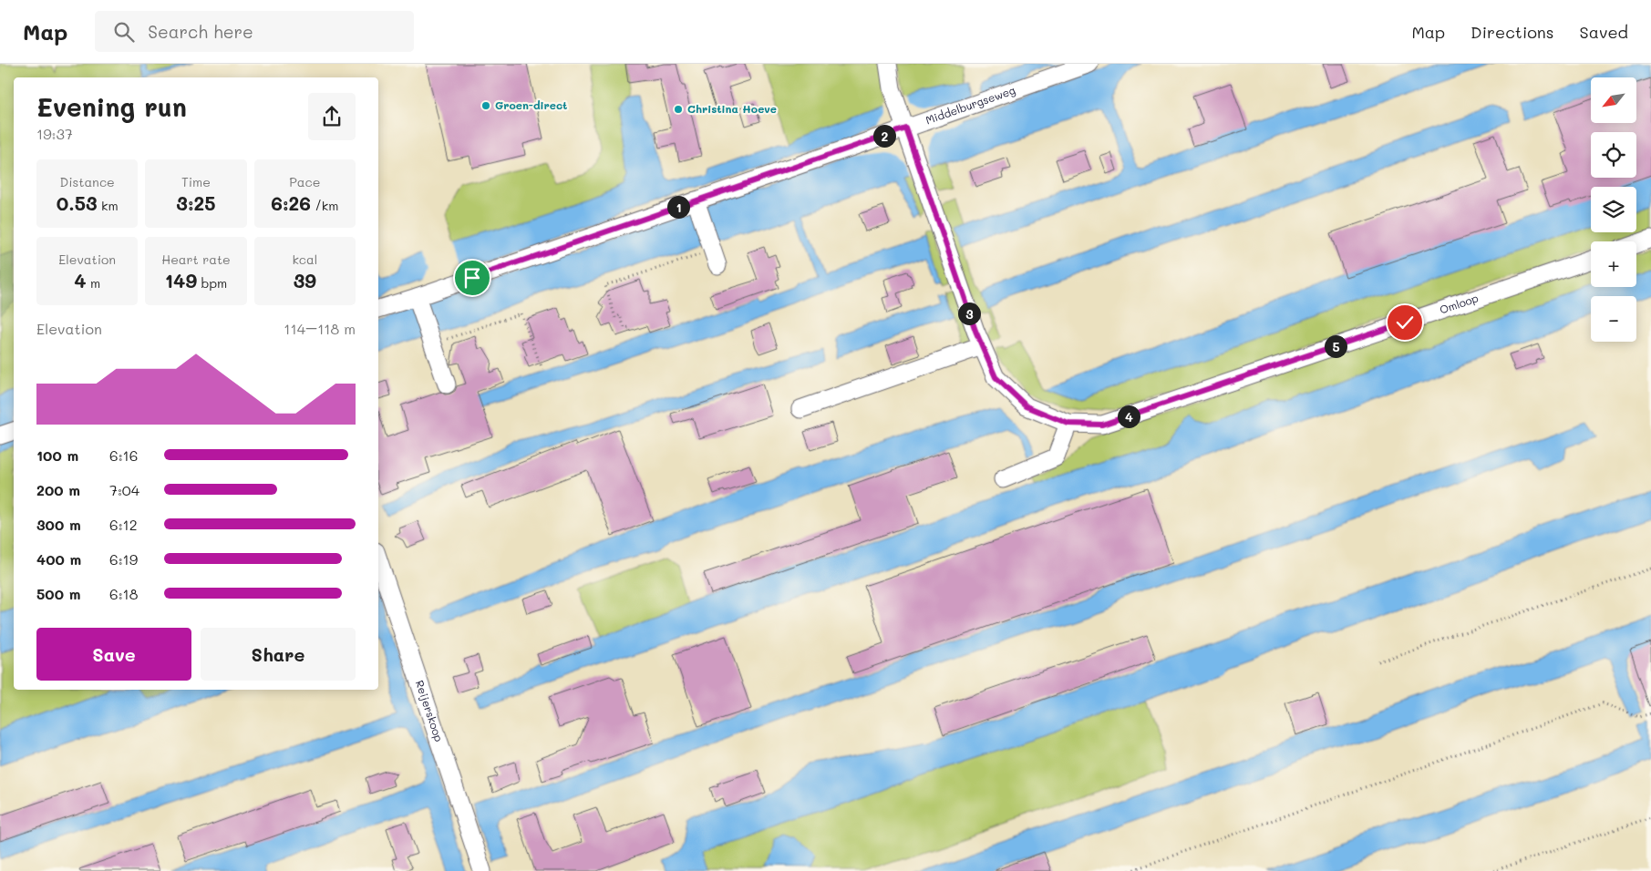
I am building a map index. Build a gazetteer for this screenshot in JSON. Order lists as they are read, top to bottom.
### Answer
{
  "streets": {
    "street": ["Middelburgseweg", "Omloop", "Reijerskoop"]
  },
  "crossings": [
    ["Middelburgseweg", "Omloop"]
  ],
  "places": ["Groen-direct", "Christina Hoeve"],
  "north": "bottom left",
  "page": {
    "header": "Map",
    "search": "Search here",
    "nav": ["Map", "Directions", "Saved"],
    "map_buttons": ["+", "−"],
    "heading": ["Evening run", "19:37"],
    "pins": [
      "2",
      "1",
      "3",
      "5",
      "4"
    ],
    "stats": [
      ["Distance", "0.53 km"],
      ["Time", "3:25"],
      ["Pace", "6:26 /km"],
      ["Elevation", "4 m"],
      ["Heart rate", "149 bpm"],
      ["kcal", "39"]
    ],
    "chart": ["Elevation", "114–118 m"],
    "list": [
      {
        "name": "100 m",
        "note": "6:16"
      },
      {
        "name": "200 m",
        "note": "7:04"
      },
      {
        "name": "300 m",
        "note": "6:12"
      },
      {
        "name": "400 m",
        "note": "6:19"
      },
      {
        "name": "500 m",
        "note": "6:18"
      }
    ],
    "buttons": ["Save", "Share"]
  }
}
